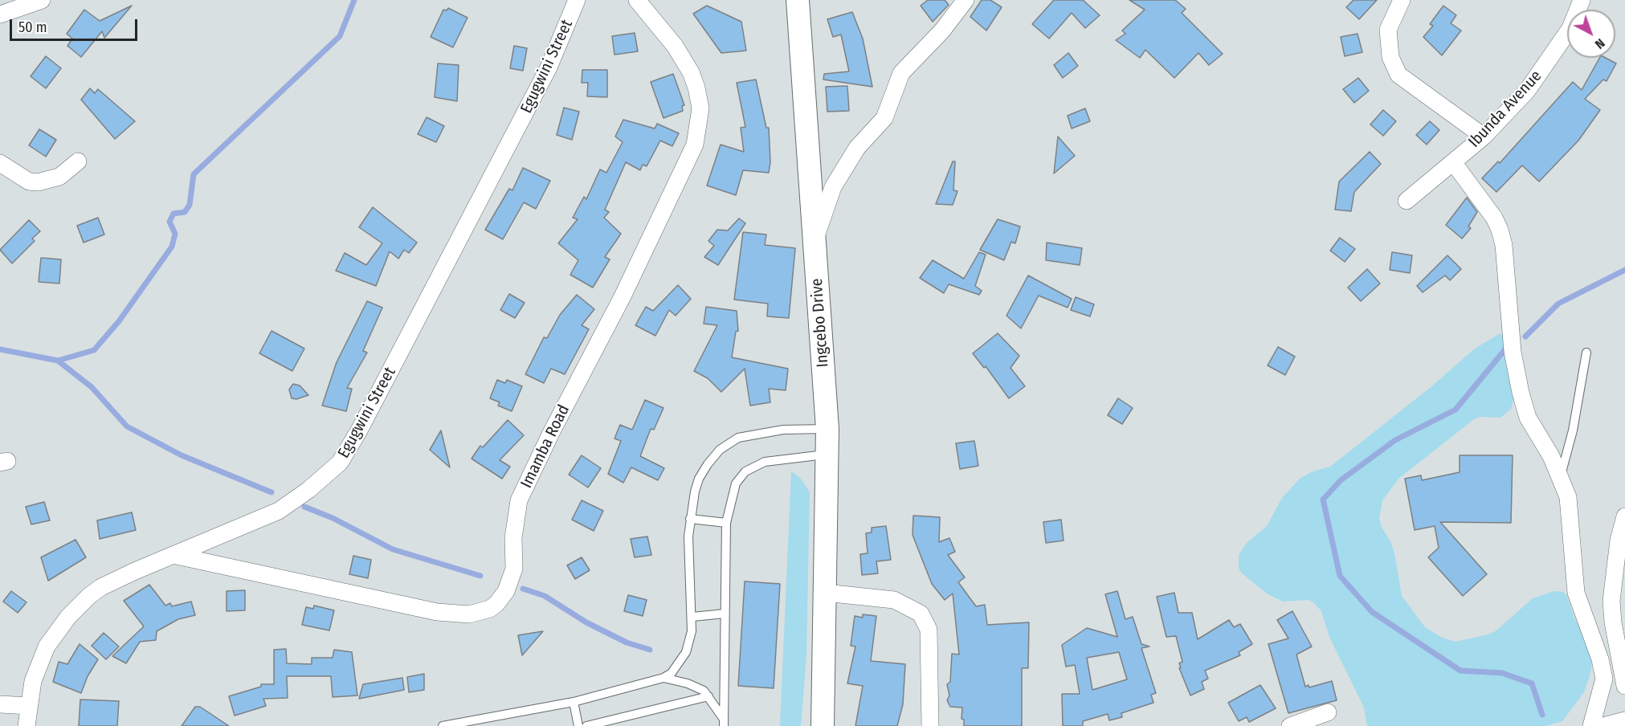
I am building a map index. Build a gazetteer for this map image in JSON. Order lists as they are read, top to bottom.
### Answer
{
  "streets": {
    "main road": ["Ingcebo Drive"],
    "street": ["Egugwini Street", "Ibunda Avenue", "Imamba Road"]
  },
  "crossings": [
    ["Egugwini Street", "Imamba Road"]
  ],
  "scale_bar": "50 m",
  "north": "bottom right"
}
